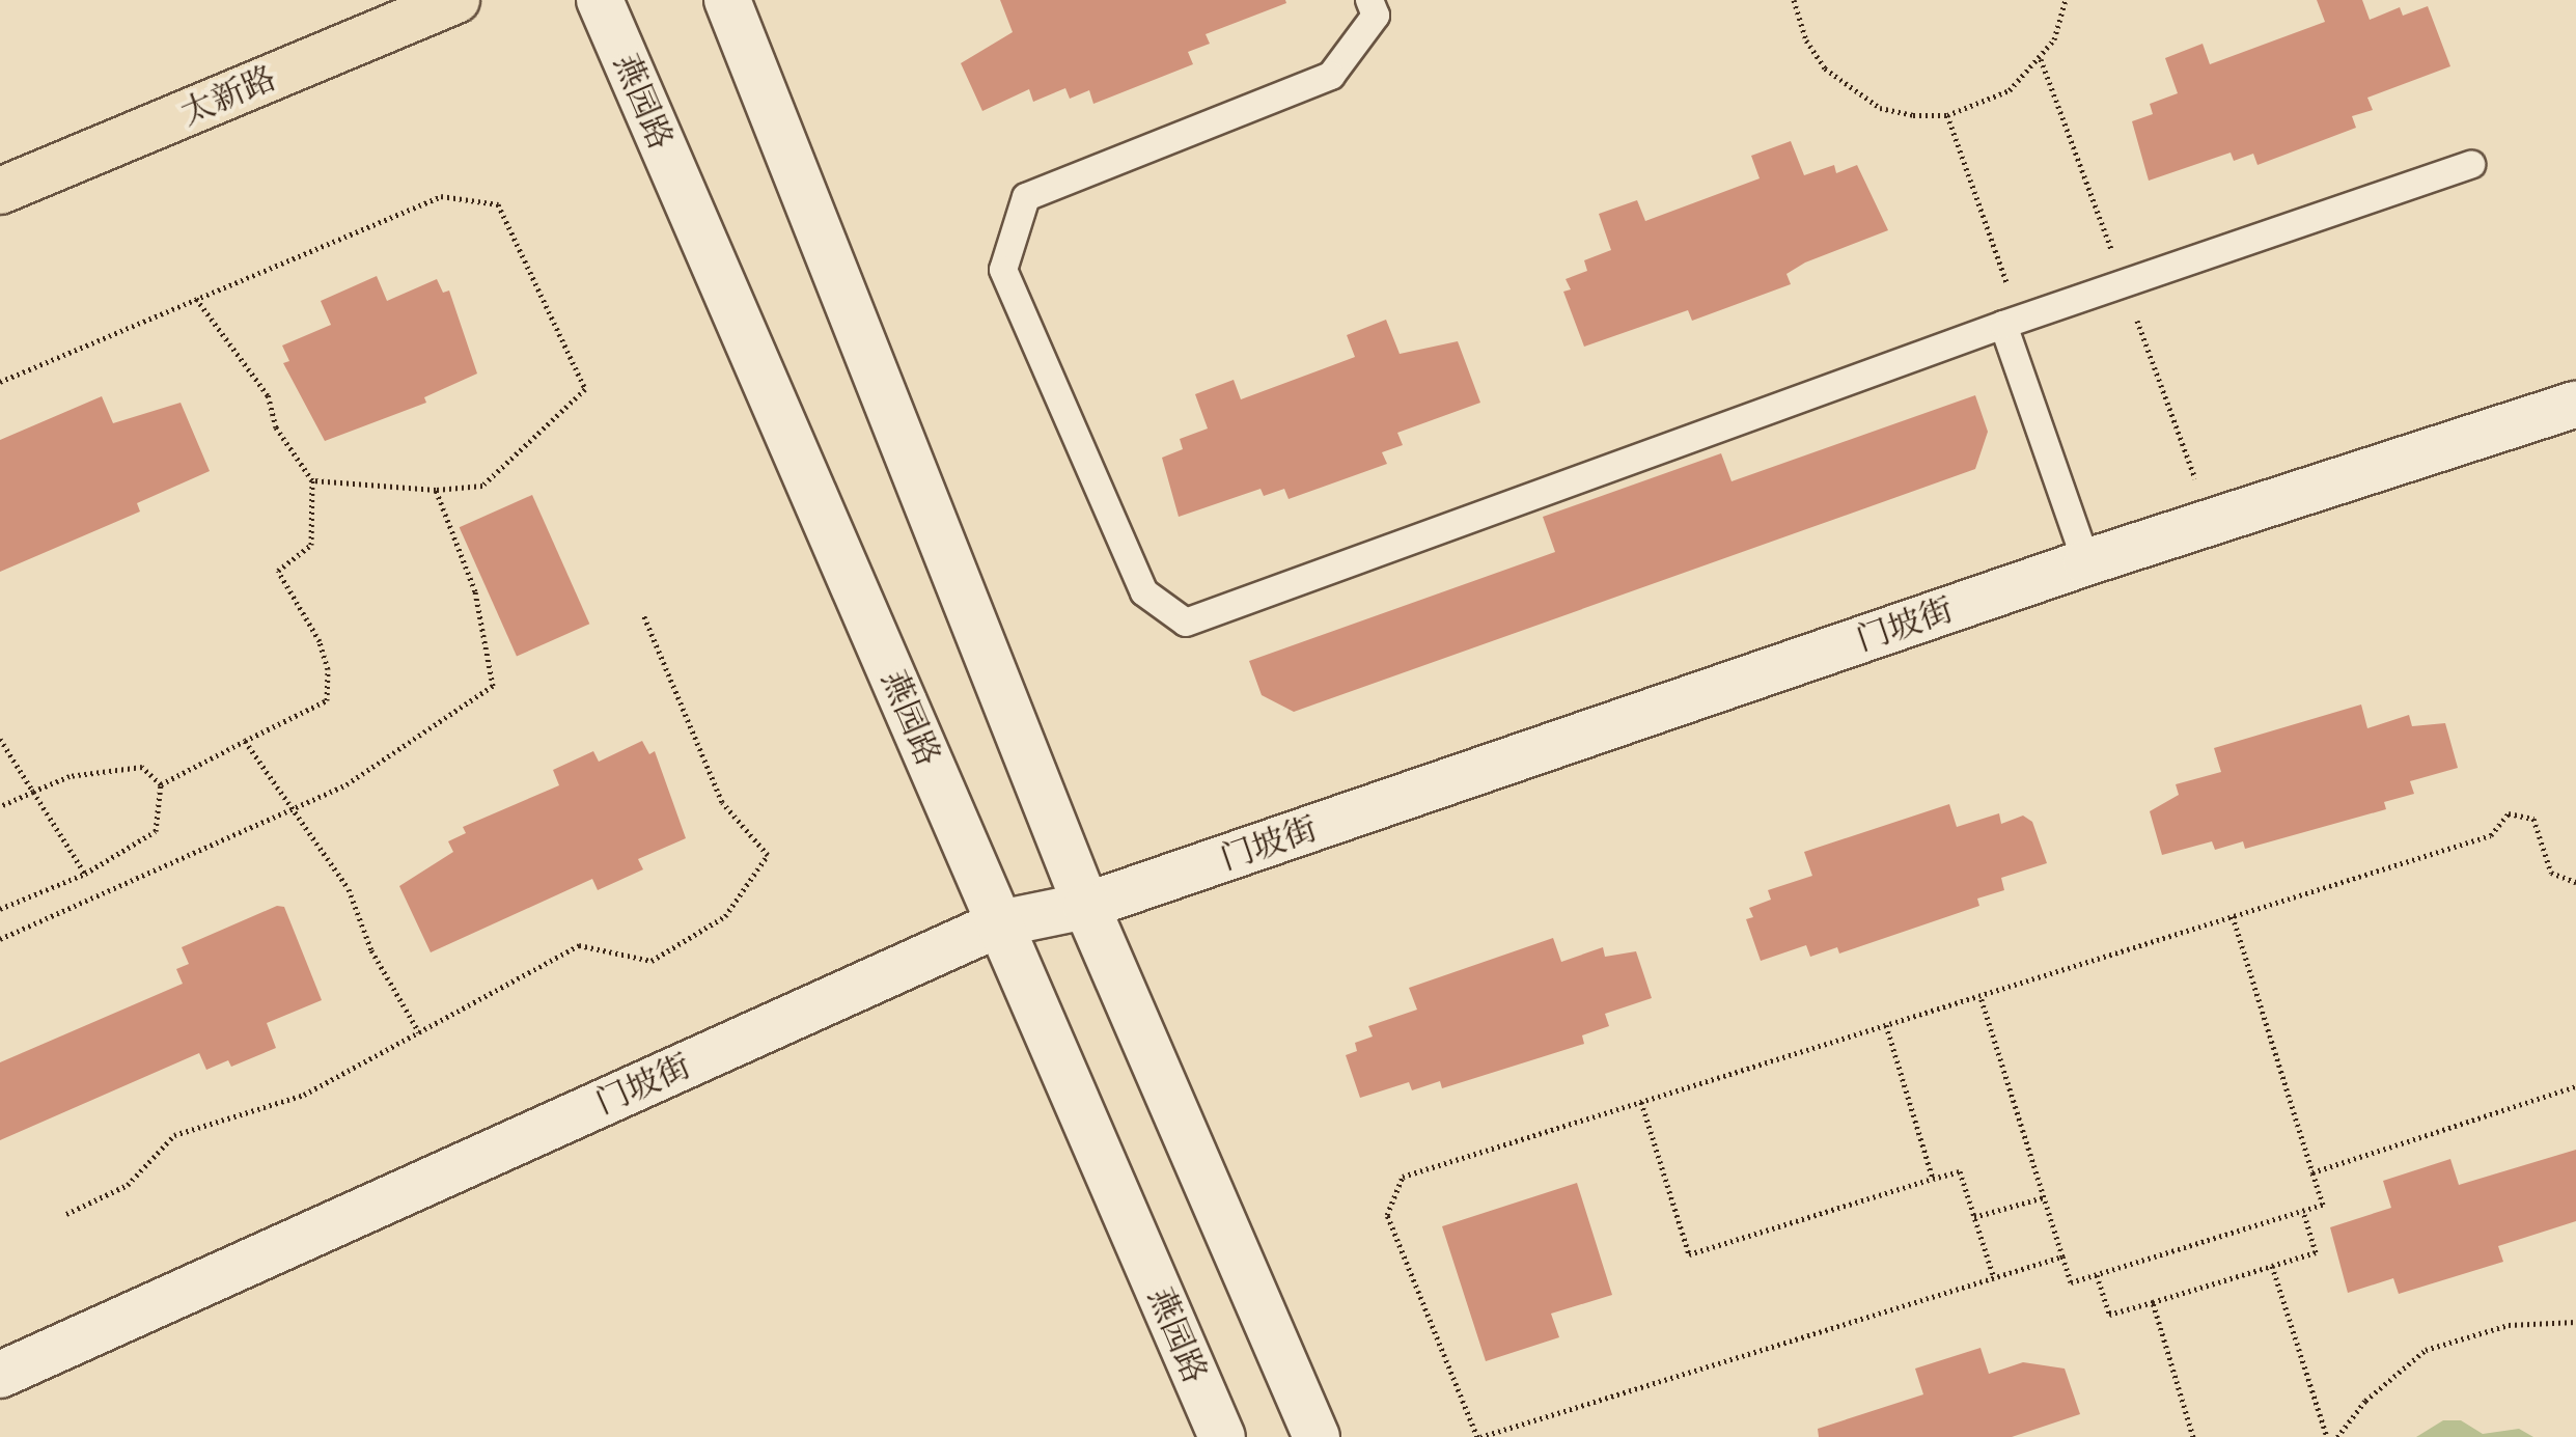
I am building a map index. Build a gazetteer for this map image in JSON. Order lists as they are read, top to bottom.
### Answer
{
  "streets": {
    "main road": ["太新路", "燕园路", "门坡街"]
  },
  "crossings": [
    ["燕园路", "门坡街"]
  ]
}
